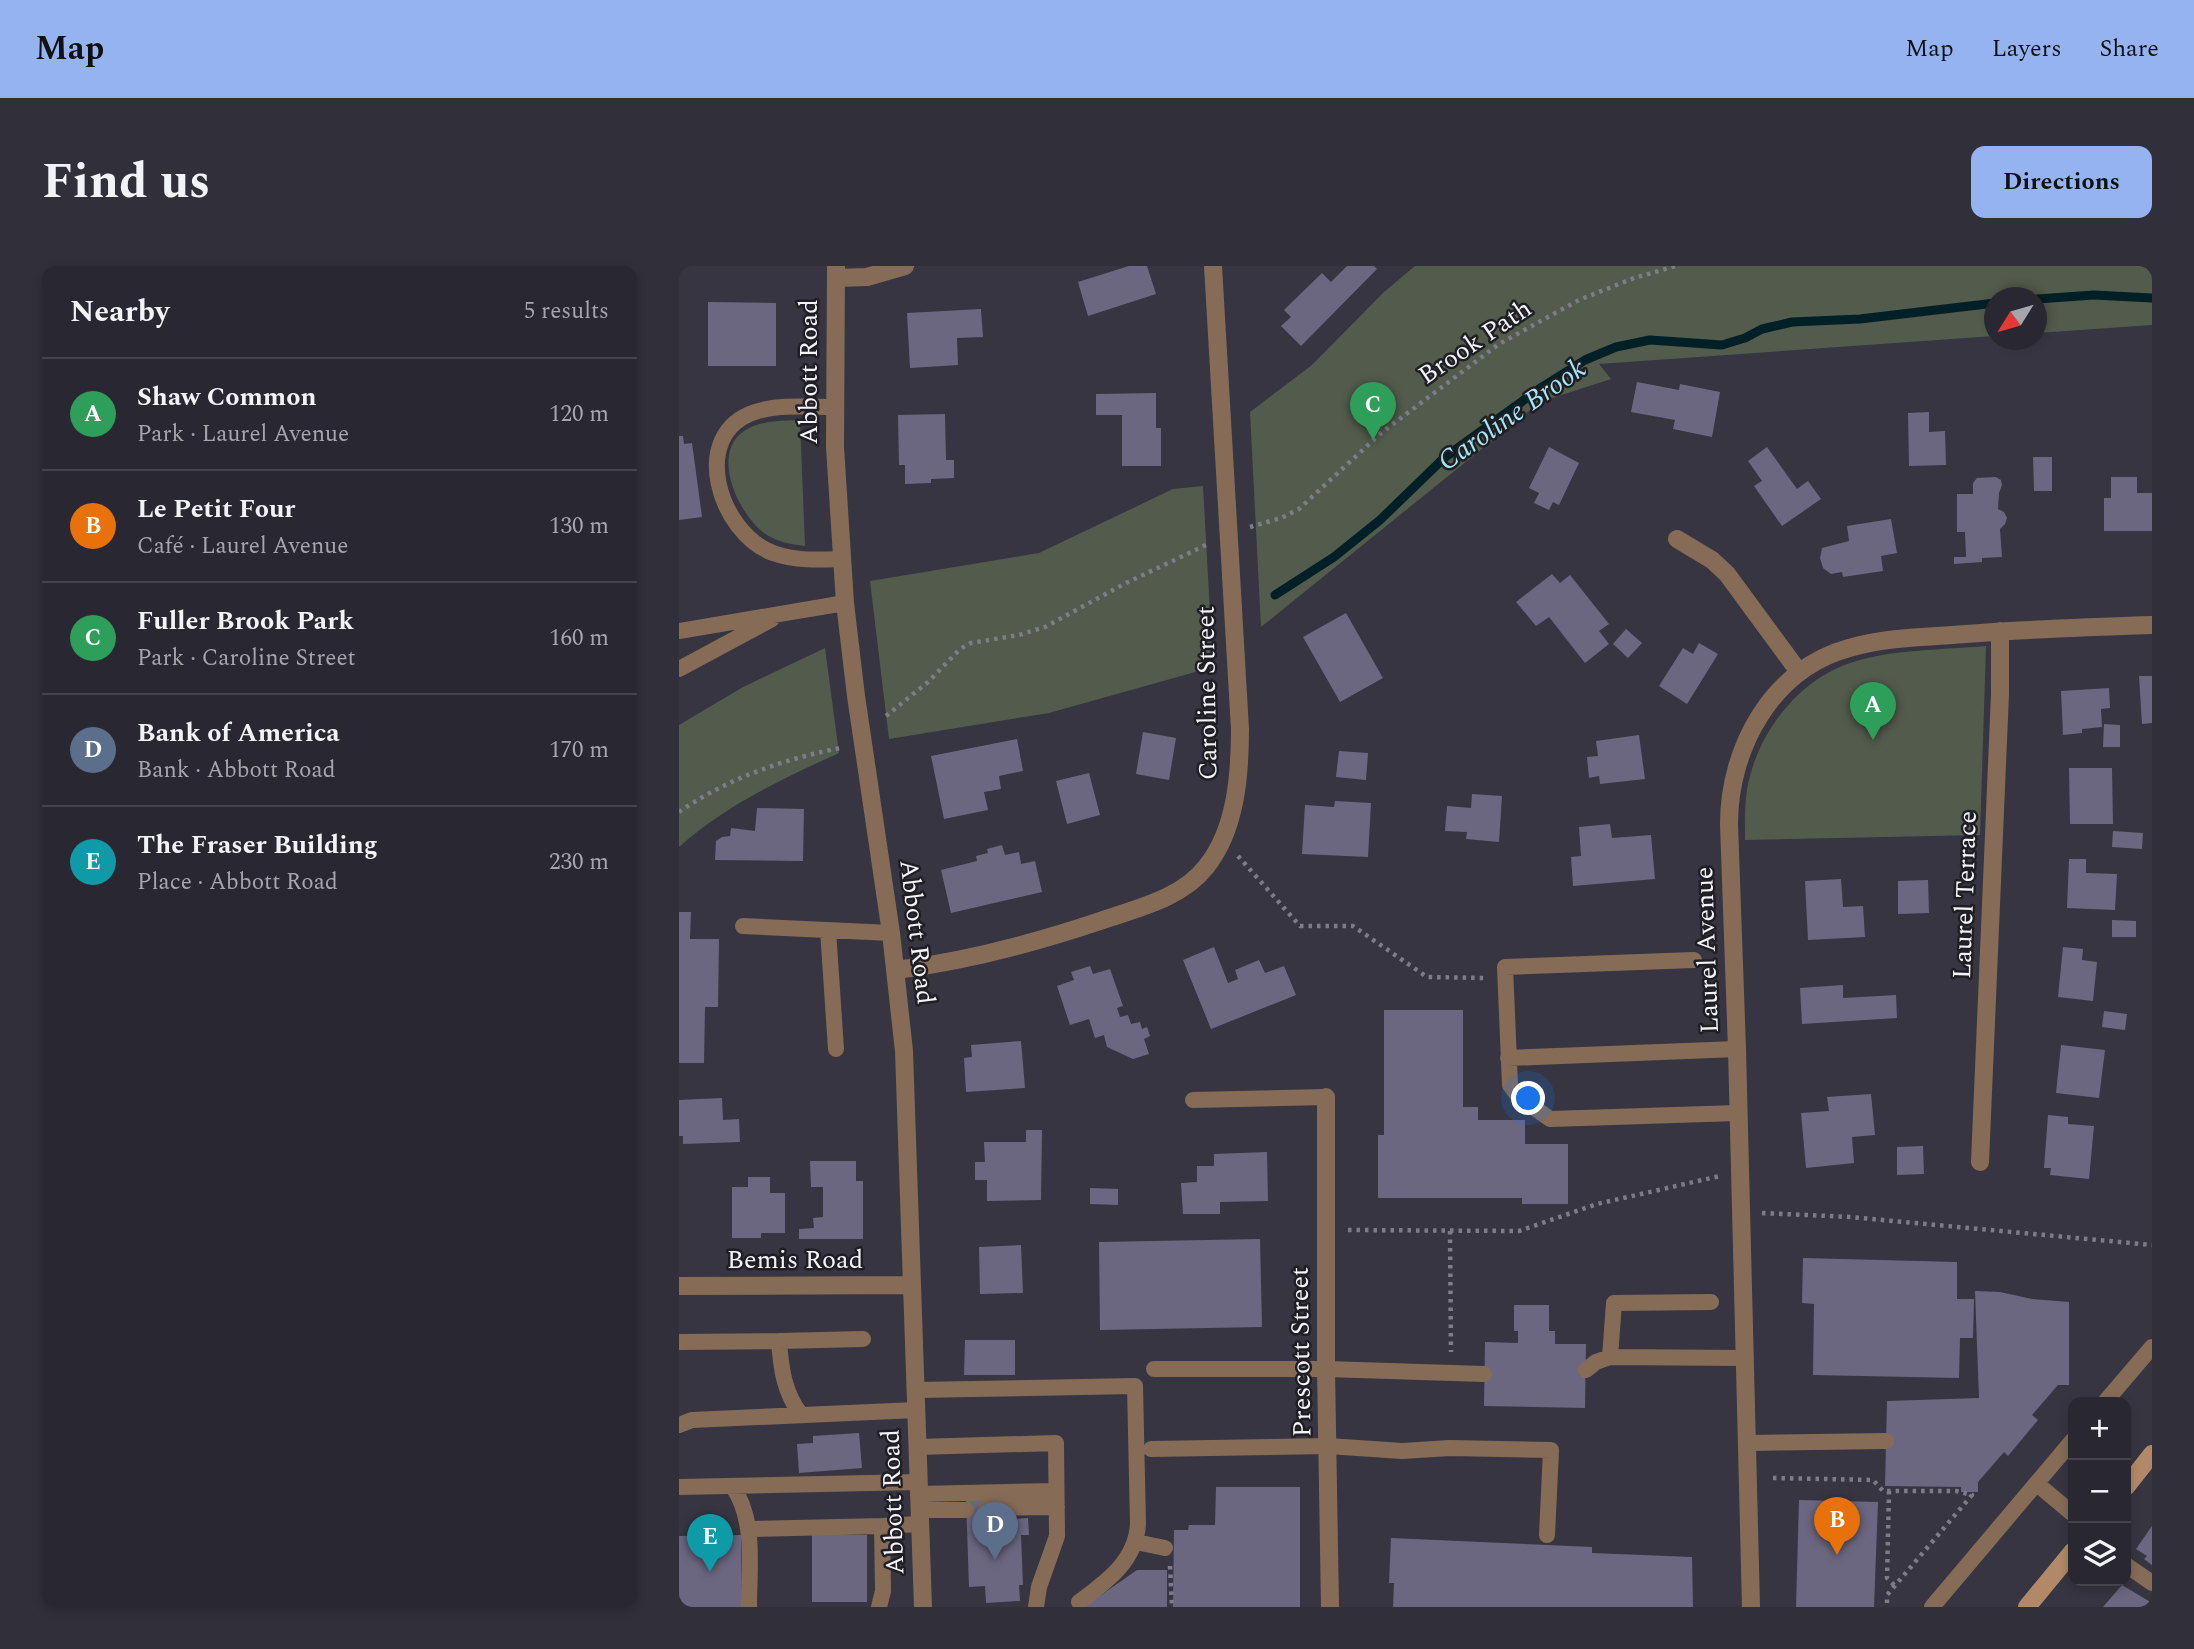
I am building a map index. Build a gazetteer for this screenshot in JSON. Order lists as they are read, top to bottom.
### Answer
{
  "streets": {
    "street": [
      "Abbott Road",
      "Caroline Street",
      "Laurel Terrace",
      "Laurel Avenue",
      "Bemis Road",
      "Prescott Street"
    ],
    "path": ["Brook Path"]
  },
  "crossings": [
    ["Abbott Road", "Caroline Street"],
    ["Abbott Road", "Bemis Road"],
    ["Laurel Terrace", "Laurel Avenue"]
  ],
  "water": ["Caroline Brook"],
  "north": "bottom left",
  "page": {
    "header": "Map",
    "nav": ["Map", "Layers", "Share"],
    "title": "Find us",
    "buttons": "Directions",
    "heading": ["Nearby", "5 results"],
    "list": [
      {
        "mark": "A",
        "name": "Shaw Common",
        "note": "Park · Laurel Avenue",
        "value": "120 m"
      },
      {
        "mark": "B",
        "name": "Le Petit Four",
        "note": "Café · Laurel Avenue",
        "value": "130 m"
      },
      {
        "mark": "C",
        "name": "Fuller Brook Park",
        "note": "Park · Caroline Street",
        "value": "160 m"
      },
      {
        "mark": "D",
        "name": "Bank of America",
        "note": "Bank · Abbott Road",
        "value": "170 m"
      },
      {
        "mark": "E",
        "name": "The Fraser Building",
        "note": "Place · Abbott Road",
        "value": "230 m"
      }
    ],
    "pins": [
      "C",
      "A",
      "B",
      "D",
      "E"
    ],
    "map_buttons": ["+", "−"]
  }
}
